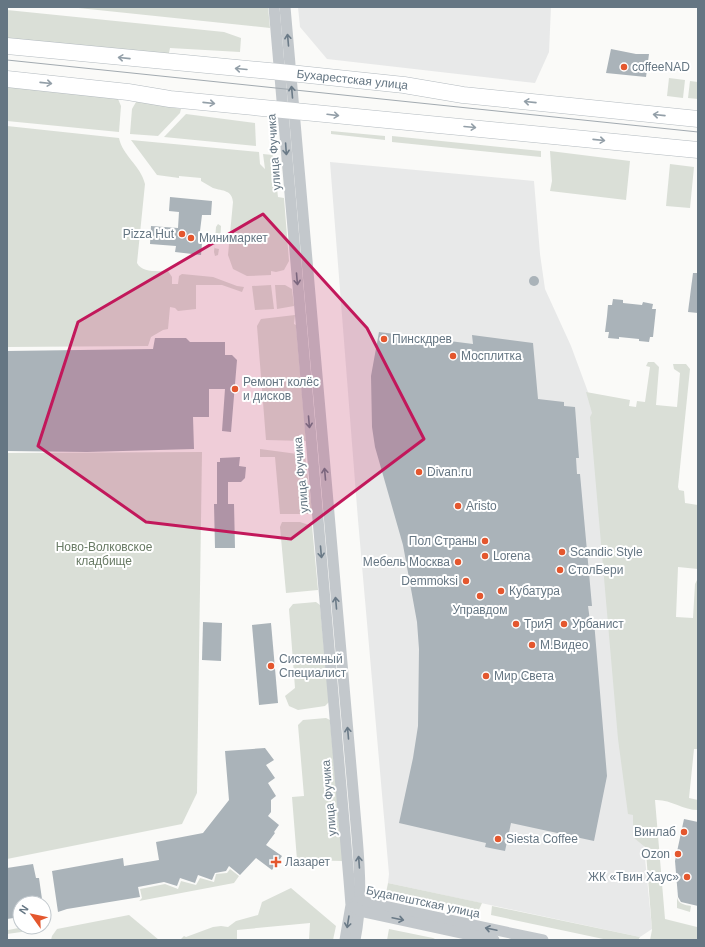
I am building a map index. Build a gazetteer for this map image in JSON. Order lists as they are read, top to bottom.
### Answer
{
  "streets": {
    "main road": ["Бухарестская улица"],
    "street": ["улица Фучика", "Будапештская улица"]
  },
  "crossings": [
    ["Бухарестская улица", "улица Фучика"],
    ["улица Фучика", "Будапештская улица"]
  ],
  "parks": ["Ново-Волковское кладбище"],
  "places": {
    "other": [
      "coffeeNAD",
      "Pizza Hut",
      "Минимаркет",
      "Пинскдрев",
      "Мосплитка",
      "Ремонт колёс и дисков",
      "Divan.ru",
      "Aristo",
      "Пол Страны",
      "Scandic Style",
      "Lorena",
      "Мебель Москва",
      "СтолБери",
      "Demmoksi",
      "Кубатура",
      "Управдом",
      "ТриЯ",
      "Урбанист",
      "М.Видео",
      "Системный Специалист",
      "Мир Света",
      "Винлаб",
      "Siesta Coffee",
      "Ozon",
      "ЖК «Твин Хаус»"
    ],
    "health": ["Лазарет"]
  },
  "north": "top left"
}
